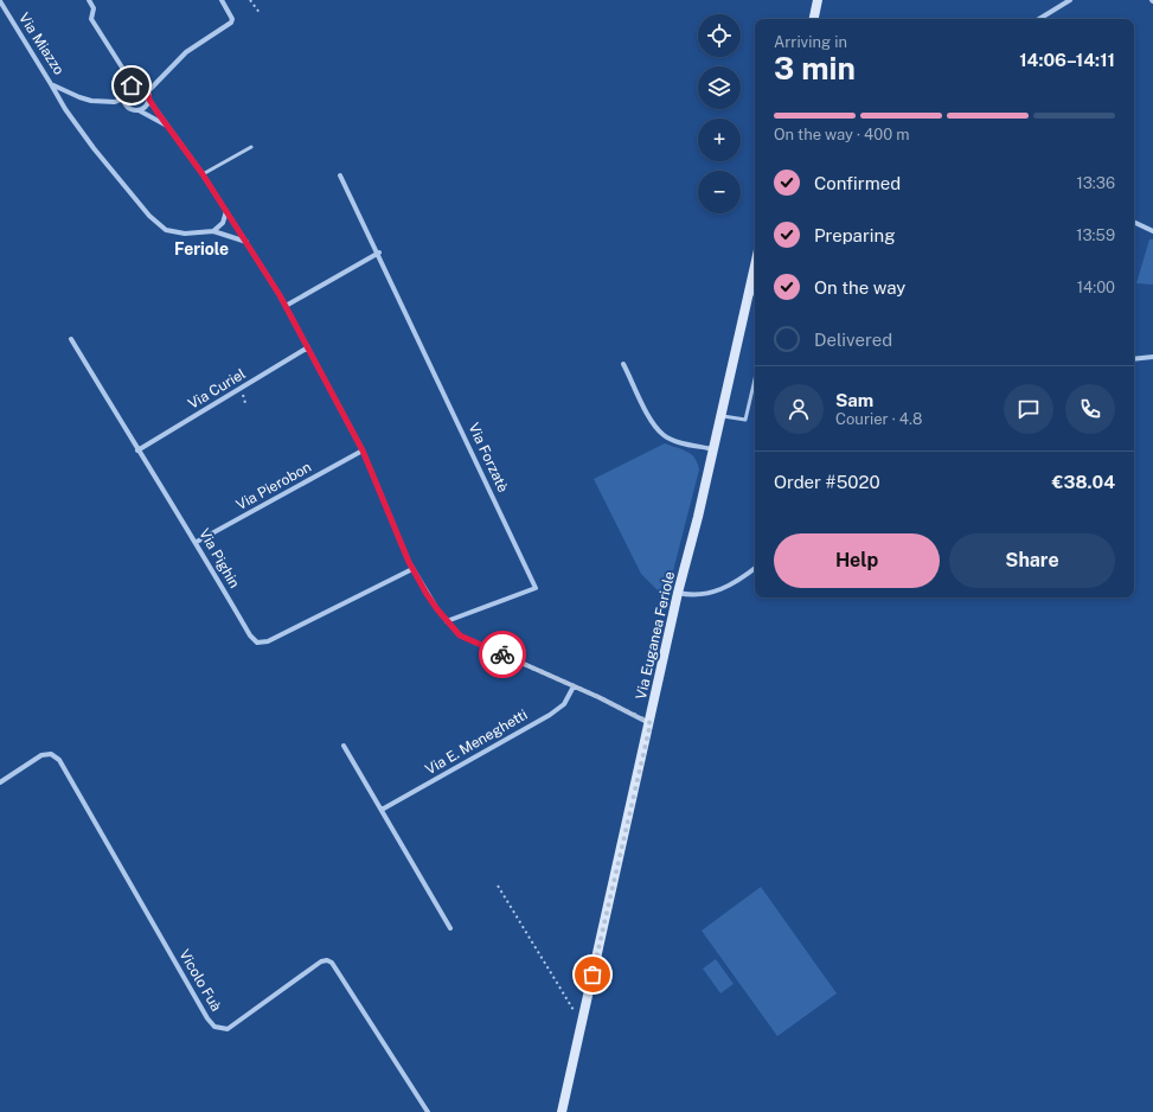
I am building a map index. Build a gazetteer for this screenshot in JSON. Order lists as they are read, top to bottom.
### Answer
{
  "streets": {
    "main road": ["Via Euganea Feriole"],
    "street": [
      "Via Miazzo",
      "Via Curiel",
      "Via Forzatè",
      "Via Pierobon",
      "Via Pighin",
      "Via E. Meneghetti",
      "Vicolo Fuà"
    ]
  },
  "crossings": [
    ["Via Curiel", "Via Pighin"],
    ["Via Pierobon", "Via Pighin"]
  ],
  "districts": ["Feriole"],
  "page": {
    "map_buttons": ["+", "−"],
    "heading": ["3 min", "Arriving in", "14:06–14:11"],
    "panel": [
      "Sam",
      "Courier · 4.8",
      "Order #5020",
      "€38.04"
    ],
    "bar": "On the way · 400 m",
    "list": [
      ["Confirmed", "13:36"],
      ["Preparing", "13:59"],
      ["On the way", "14:00"],
      "Delivered"
    ],
    "buttons": ["Help", "Share"]
  }
}
